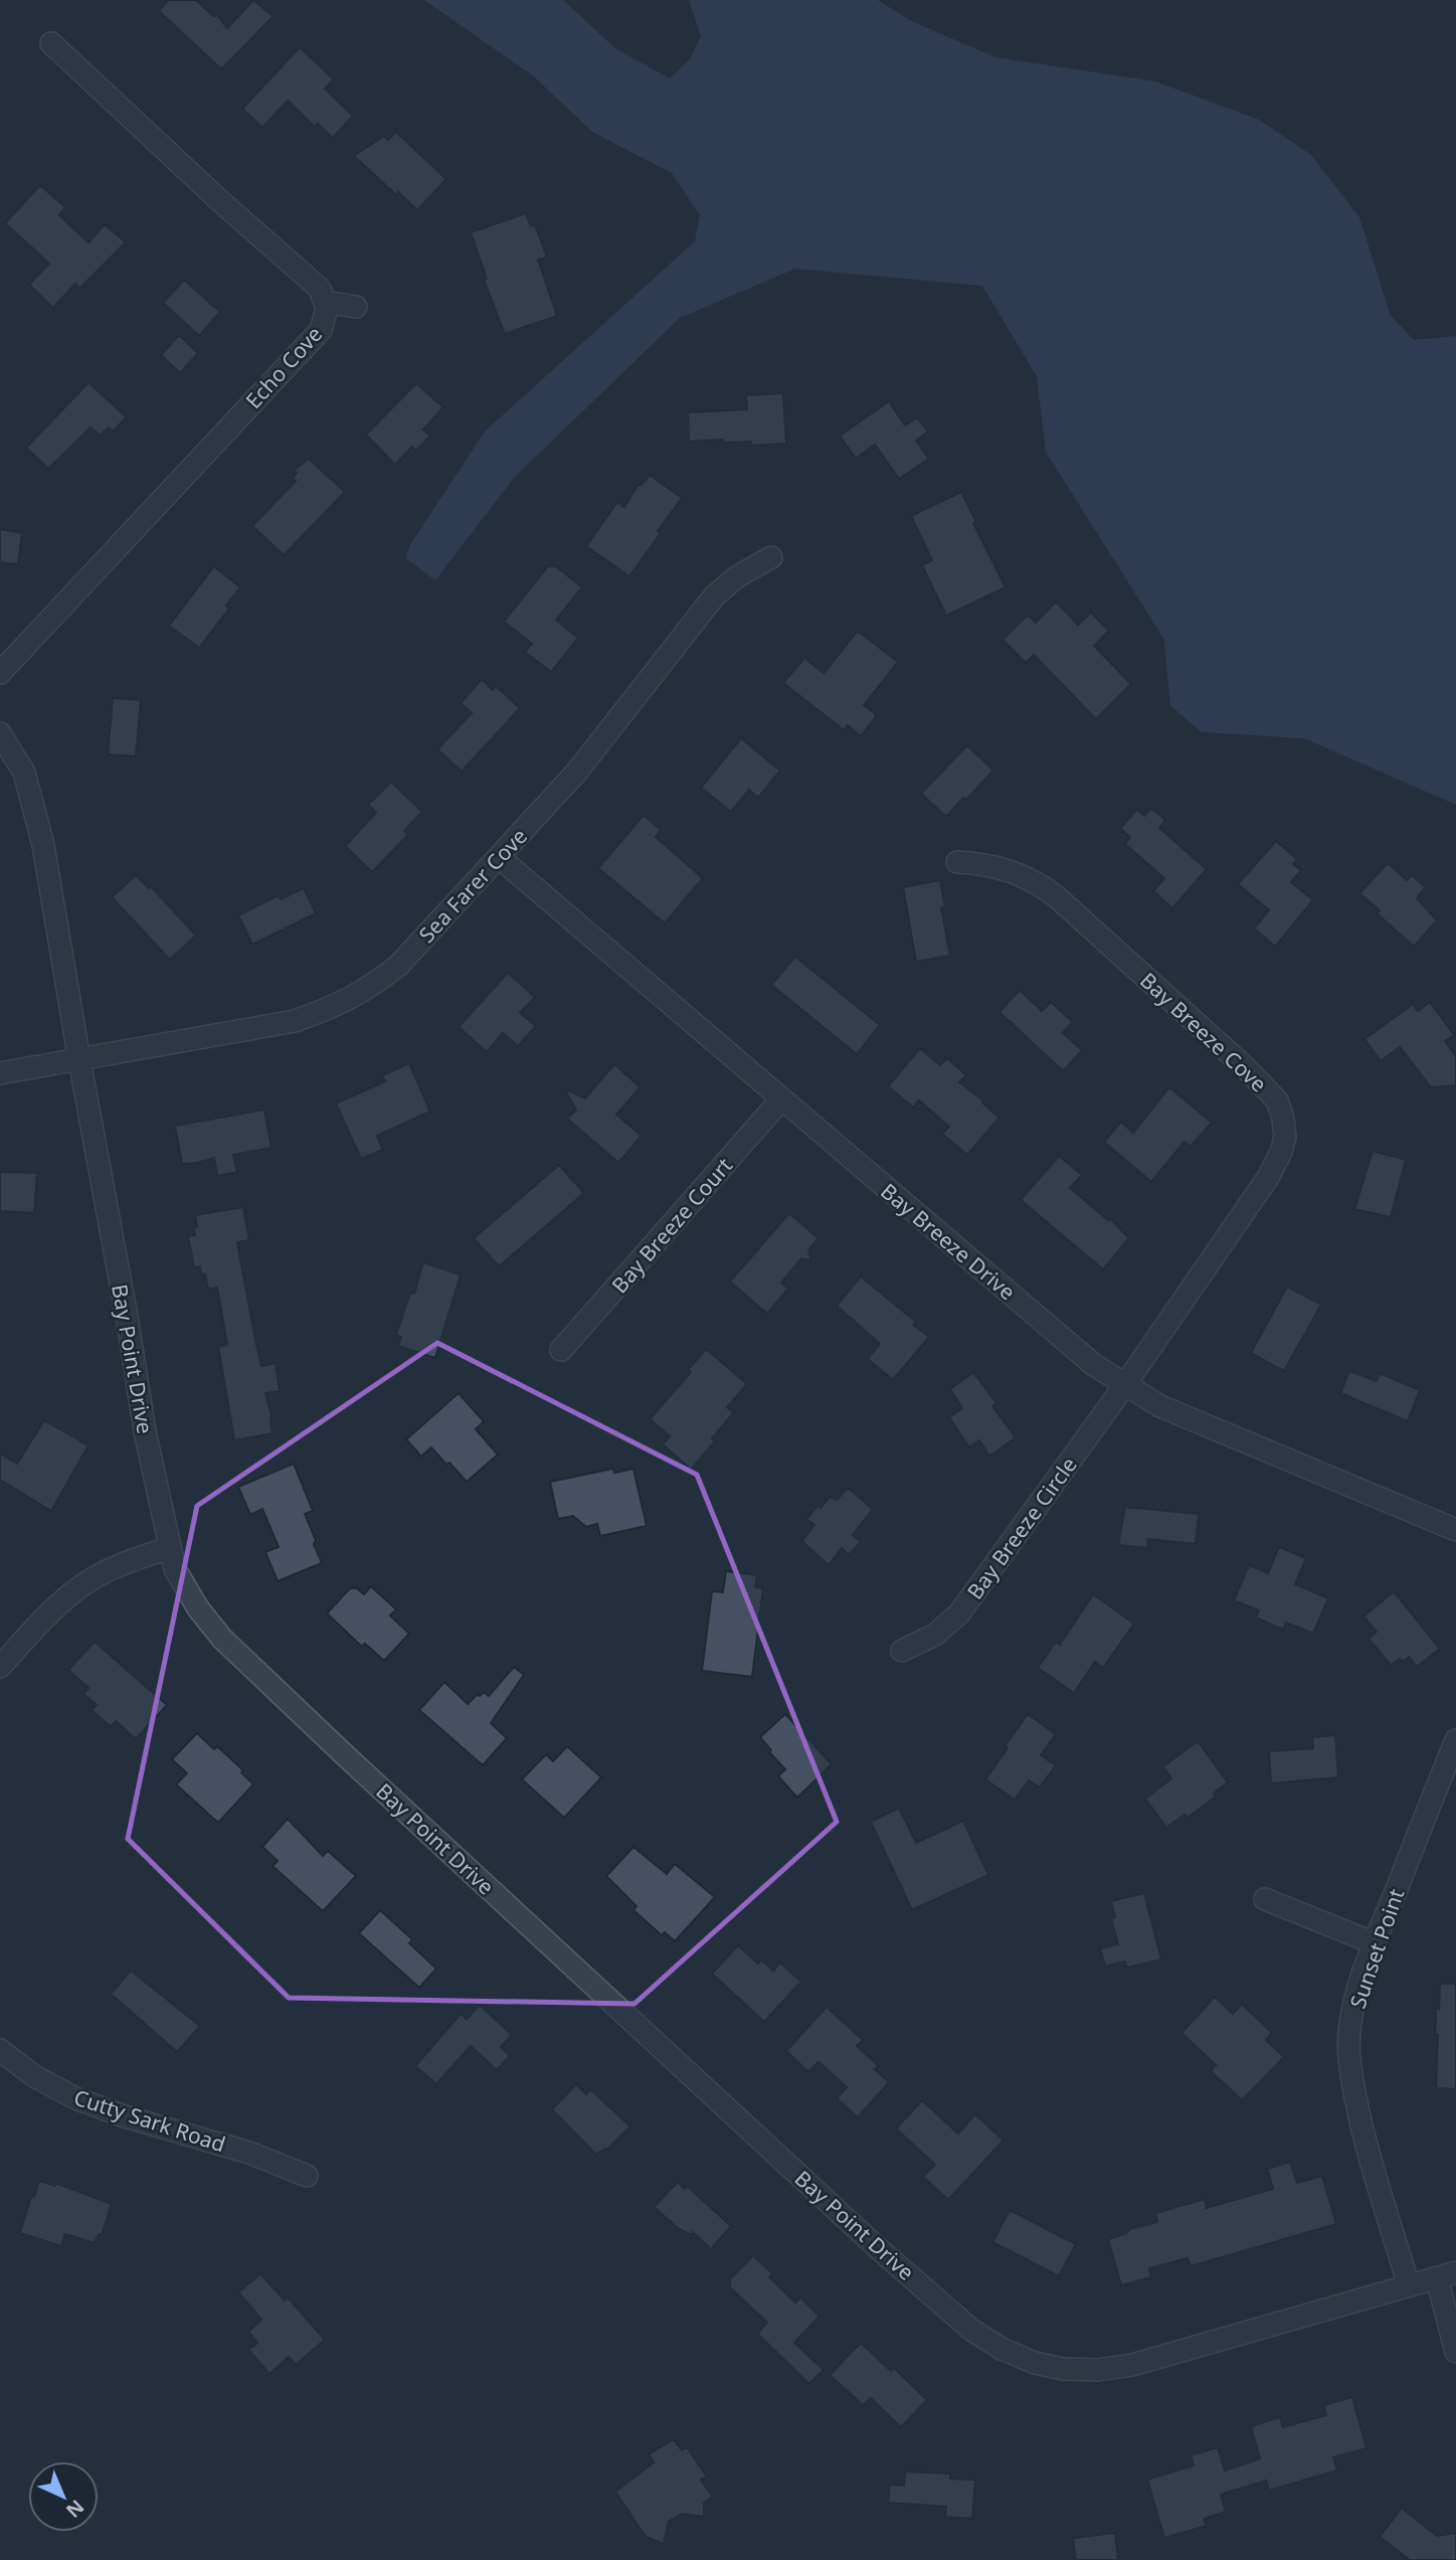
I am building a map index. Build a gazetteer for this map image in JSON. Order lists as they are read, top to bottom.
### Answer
{
  "streets": {
    "street": [
      "Echo Cove",
      "Sea Farer Cove",
      "Bay Breeze Cove",
      "Bay Breeze Court",
      "Bay Breeze Drive",
      "Bay Point Drive",
      "Bay Breeze Circle",
      "Sunset Point",
      "Cutty Sark Road"
    ]
  },
  "crossings": [
    ["Sea Farer Cove", "Bay Breeze Drive"],
    ["Sea Farer Cove", "Bay Point Drive"],
    ["Bay Breeze Cove", "Bay Breeze Drive"],
    ["Bay Breeze Cove", "Bay Breeze Circle"],
    ["Bay Breeze Court", "Bay Breeze Drive"],
    ["Bay Breeze Drive", "Bay Breeze Circle"],
    ["Bay Point Drive", "Sunset Point"]
  ],
  "north": "bottom right"
}
